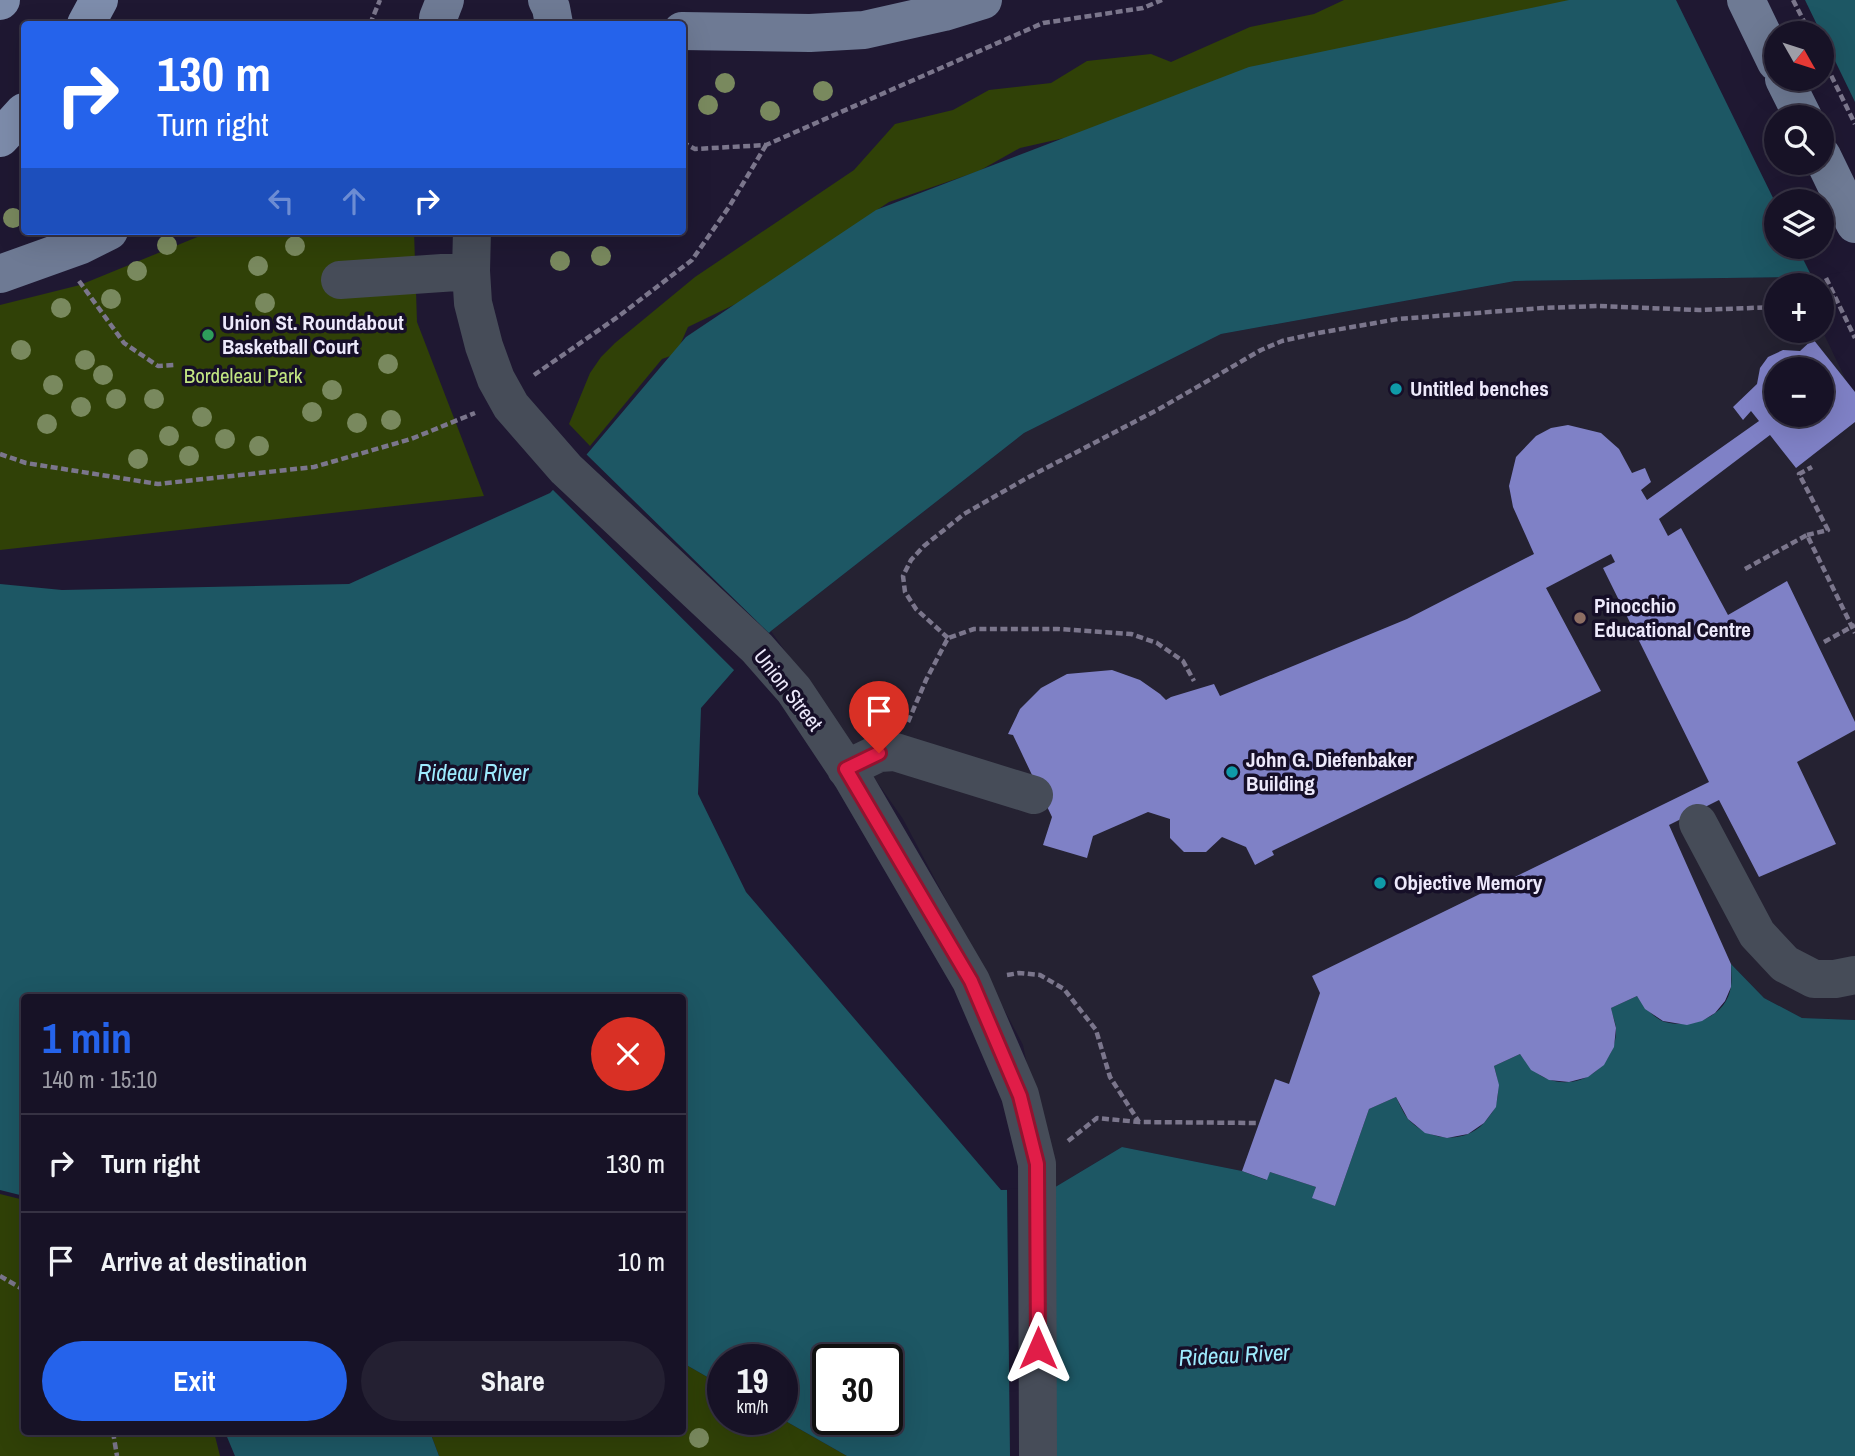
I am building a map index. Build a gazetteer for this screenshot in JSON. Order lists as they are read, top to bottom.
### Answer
{
  "streets": {
    "street": ["Union Street"]
  },
  "water": ["Rideau River"],
  "parks": ["Bordeleau Park"],
  "places": [
    "Union St. Roundabout Basketball Court",
    "Untitled benches",
    "Pinocchio Educational Centre",
    "John G. Diefenbaker Building",
    "Objective Memory"
  ],
  "north": "bottom right",
  "page": {
    "map_buttons": ["+", "−"],
    "turn": ["130 m", "Turn right"],
    "heading": ["1 min", "140 m · 15:10"],
    "list": [
      {
        "name": "Turn right",
        "value": "130 m"
      },
      {
        "name": "Arrive at destination",
        "value": "10 m"
      }
    ],
    "buttons": ["Exit", "Share"],
    "speed": "19 km/h",
    "limit": "30"
  }
}
